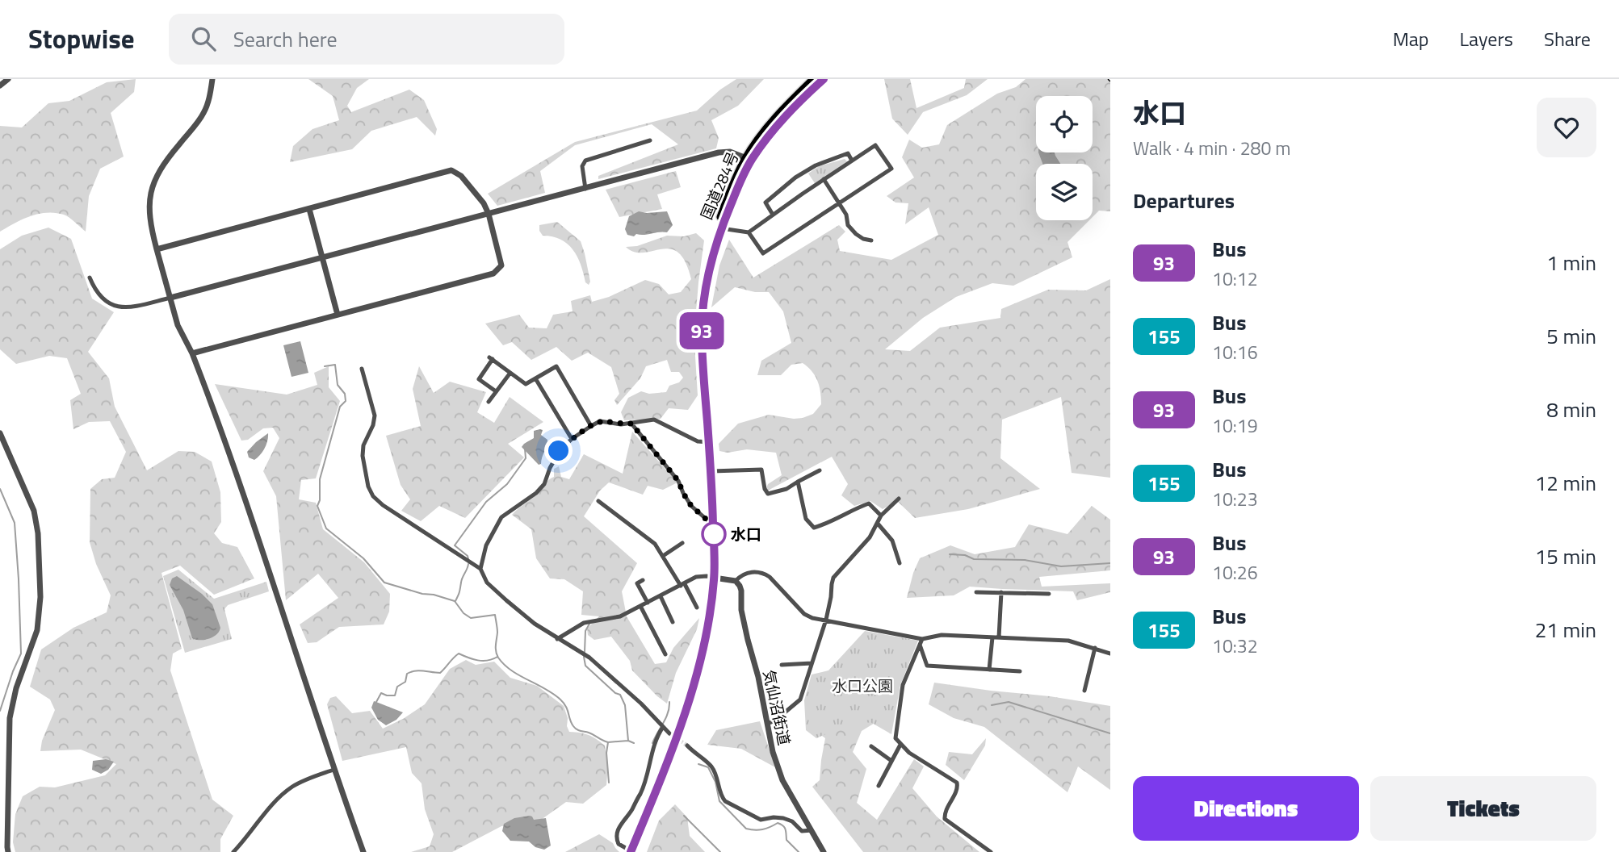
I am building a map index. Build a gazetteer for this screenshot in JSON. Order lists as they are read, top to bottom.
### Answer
{
  "streets": {
    "highway": ["国道284号"],
    "street": ["気仙沼街道"]
  },
  "parks": ["水口公園"],
  "places": ["水口"],
  "lines": ["bus line 93"],
  "page": {
    "header": "Stopwise",
    "search": "Search here",
    "nav": ["Map", "Layers", "Share"],
    "on_map": "93",
    "heading": [
      ["水口", "Walk · 4 min · 280 m"],
      "Departures"
    ],
    "list": [
      {
        "mark": "93",
        "name": "Bus",
        "note": "10:12",
        "value": "1 min"
      },
      {
        "mark": "155",
        "name": "Bus",
        "note": "10:16",
        "value": "5 min"
      },
      {
        "mark": "93",
        "name": "Bus",
        "note": "10:19",
        "value": "8 min"
      },
      {
        "mark": "155",
        "name": "Bus",
        "note": "10:23",
        "value": "12 min"
      },
      {
        "mark": "93",
        "name": "Bus",
        "note": "10:26",
        "value": "15 min"
      },
      {
        "mark": "155",
        "name": "Bus",
        "note": "10:32",
        "value": "21 min"
      }
    ],
    "buttons": ["Directions", "Tickets"]
  }
}
